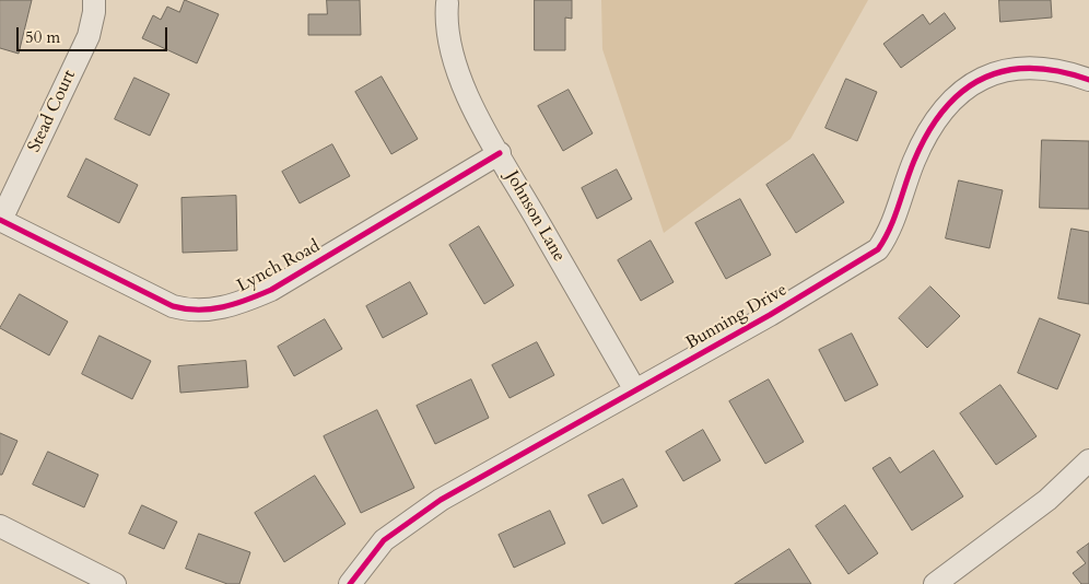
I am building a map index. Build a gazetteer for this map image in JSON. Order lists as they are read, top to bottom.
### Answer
{
  "streets": {
    "street": [
      "Stead Court",
      "Johnson Lane",
      "Lynch Road",
      "Bunning Drive"
    ]
  },
  "crossings": [
    ["Stead Court", "Lynch Road"],
    ["Johnson Lane", "Lynch Road"],
    ["Johnson Lane", "Bunning Drive"]
  ],
  "scale_bar": "50 m"
}
